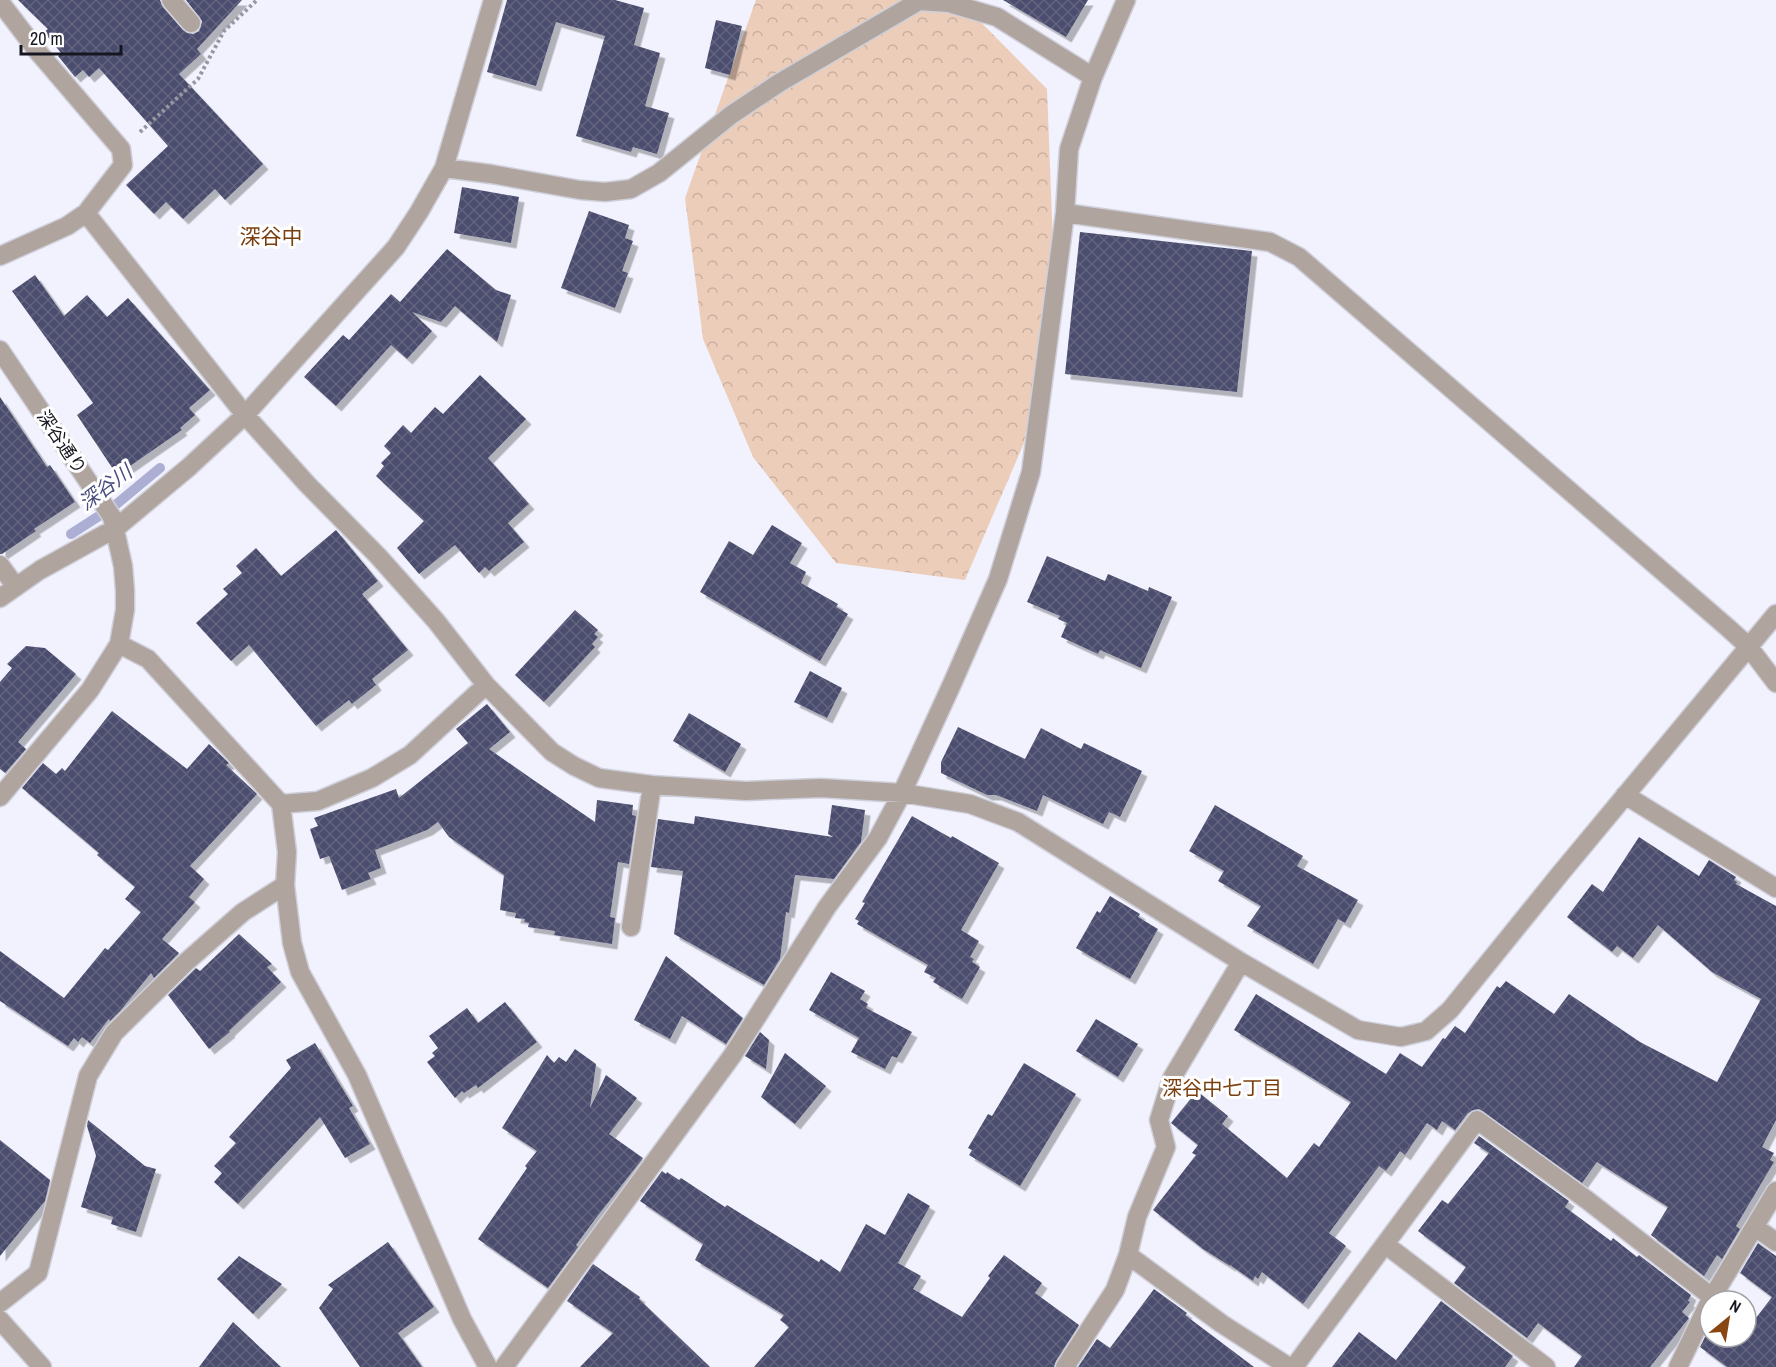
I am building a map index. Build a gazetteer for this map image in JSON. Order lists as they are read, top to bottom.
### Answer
{
  "streets": {
    "street": ["深谷通り"]
  },
  "districts": ["深谷中", "深谷中七丁目"],
  "water": ["深谷川"],
  "scale_bar": "20 m",
  "north": "top right"
}
